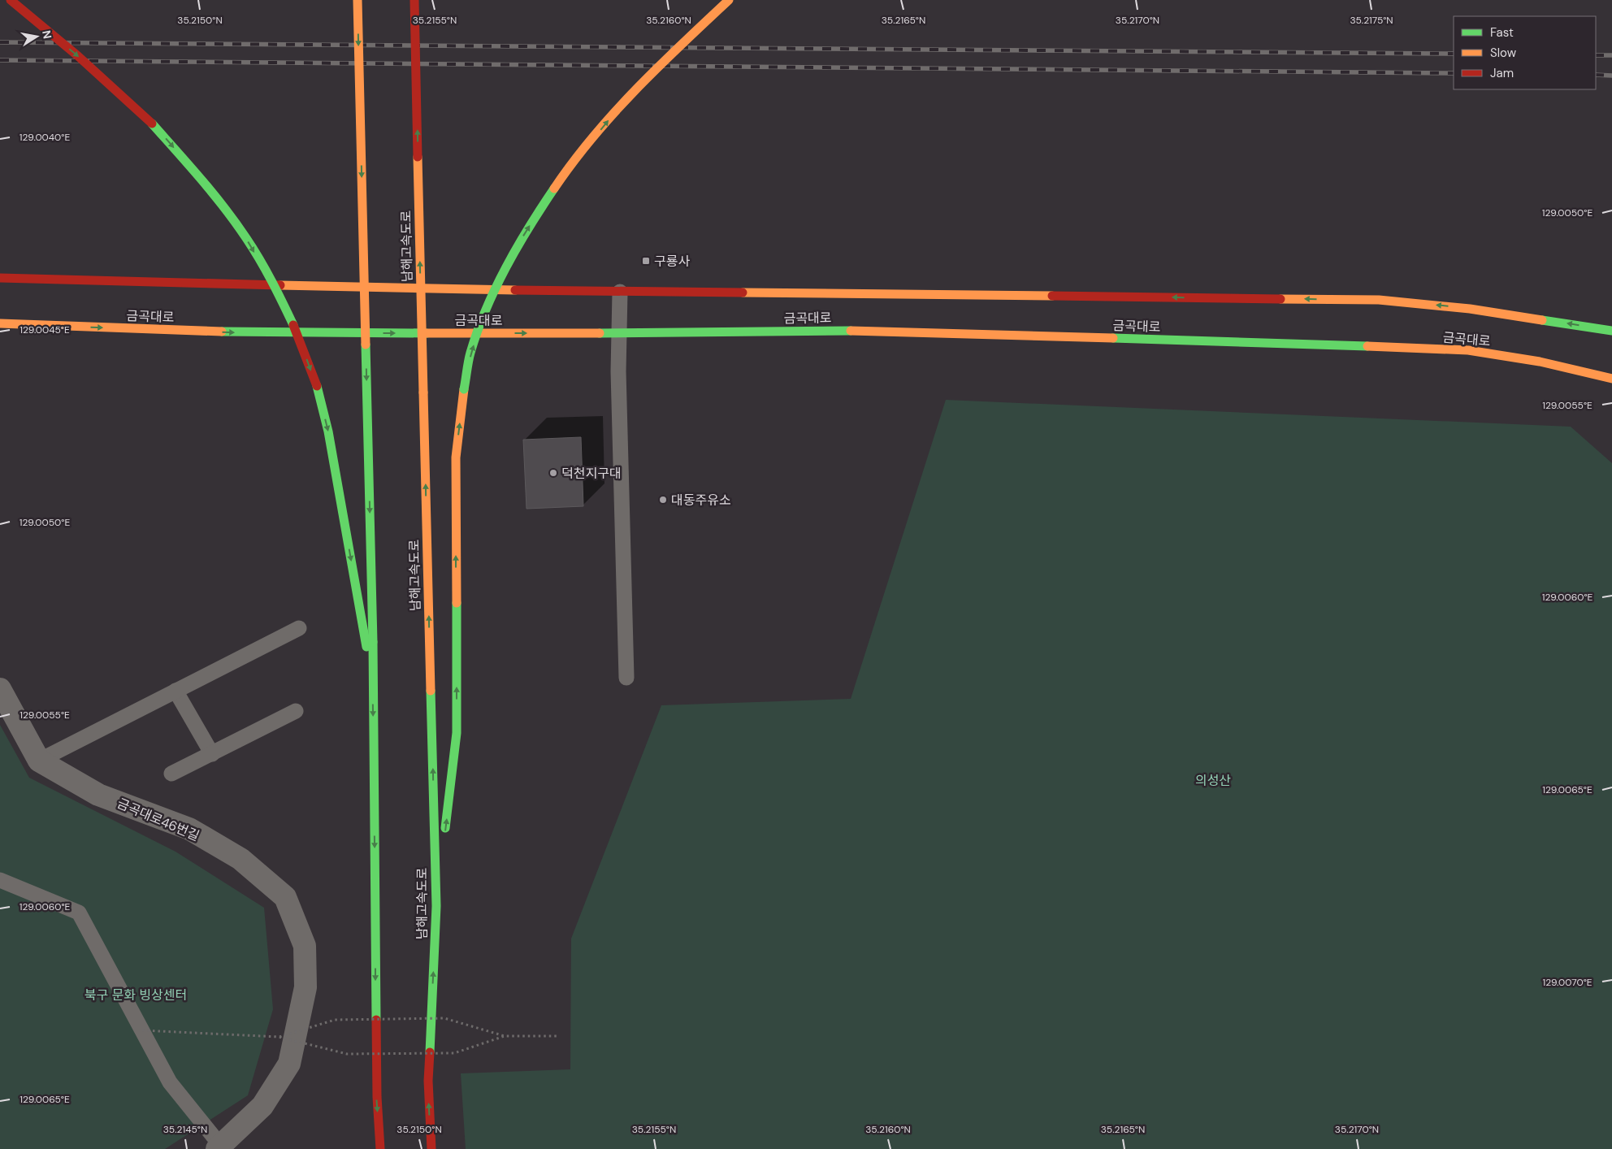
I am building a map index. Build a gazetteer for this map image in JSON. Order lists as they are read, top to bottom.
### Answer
{
  "streets": {
    "main road": ["남해고속도로", "금곡대로"],
    "street": ["금곡대로46번길"]
  },
  "parks": ["의성산", "북구 문화 빙상센터"],
  "places": {
    "transit": ["구룡사"],
    "other": ["덕천지구대", "대동주유소"]
  },
  "legend": ["Fast", "Slow", "Jam"],
  "north": "right",
  "coordinates": [
    "35.2150°N",
    "35.2155°N",
    "35.2160°N",
    "35.2165°N",
    "35.2170°N",
    "35.2175°N",
    "129.0040°E",
    "129.0050°E",
    "129.0045°E",
    "129.0055°E",
    "129.0060°E",
    "129.0065°E",
    "129.0070°E",
    "35.2145°N"
  ]
}
